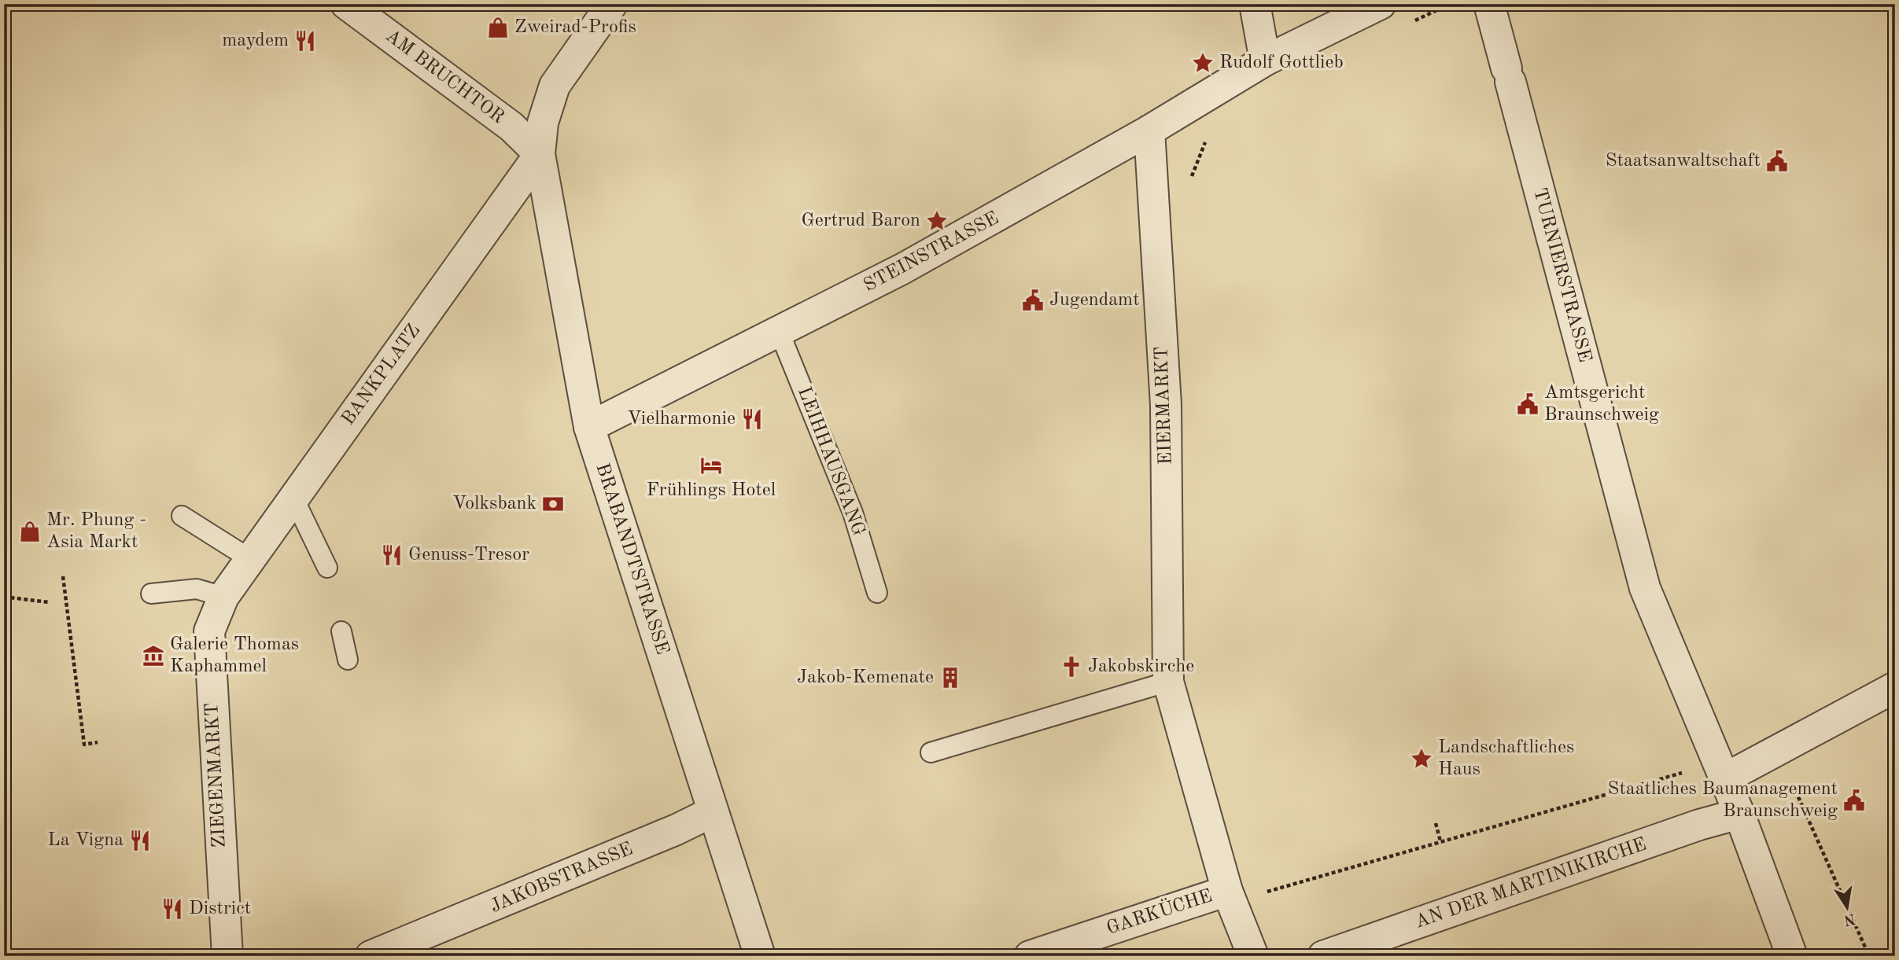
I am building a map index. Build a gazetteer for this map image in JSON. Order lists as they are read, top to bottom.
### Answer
{
  "streets": {
    "street": [
      "AM BRUCHTOR",
      "STEINSTRASSE",
      "TURNIERSTRASSE",
      "BANKPLATZ",
      "EIERMARKT",
      "BRABANDTSTRASSE",
      "ZIEGENMARKT",
      "JAKOBSTRASSE",
      "AN DER MARTINIKIRCHE",
      "GARKÜCHE"
    ],
    "lane": ["LEIHHAUSGANG"]
  },
  "crossings": [
    ["AM BRUCHTOR", "BANKPLATZ"],
    ["AM BRUCHTOR", "BRABANDTSTRASSE"],
    ["STEINSTRASSE", "EIERMARKT"],
    ["STEINSTRASSE", "LEIHHAUSGANG"],
    ["STEINSTRASSE", "BRABANDTSTRASSE"],
    ["BANKPLATZ", "BRABANDTSTRASSE"],
    ["BANKPLATZ", "ZIEGENMARKT"],
    ["EIERMARKT", "GARKÜCHE"],
    ["BRABANDTSTRASSE", "JAKOBSTRASSE"]
  ],
  "places": {
    "shop": ["Zweirad-Profis", "Mr. Phung - Asia Markt"],
    "restaurant": [
      "maydem",
      "Vielharmonie",
      "Genuss-Tresor",
      "La Vigna",
      "District"
    ],
    "place": ["Rudolf Gottlieb", "Gertrud Baron", "Landschaftliches Haus"],
    "public building": [
      "Staatsanwaltschaft",
      "Jugendamt",
      "Amtsgericht Braunschweig",
      "Staatliches Baumanagement Braunschweig"
    ],
    "hotel": ["Frühlings Hotel"],
    "bank": ["Volksbank"],
    "museum": ["Galerie Thomas Kaphammel"],
    "church": ["Jakobskirche"],
    "building": ["Jakob-Kemenate"]
  },
  "north": "bottom"
}
